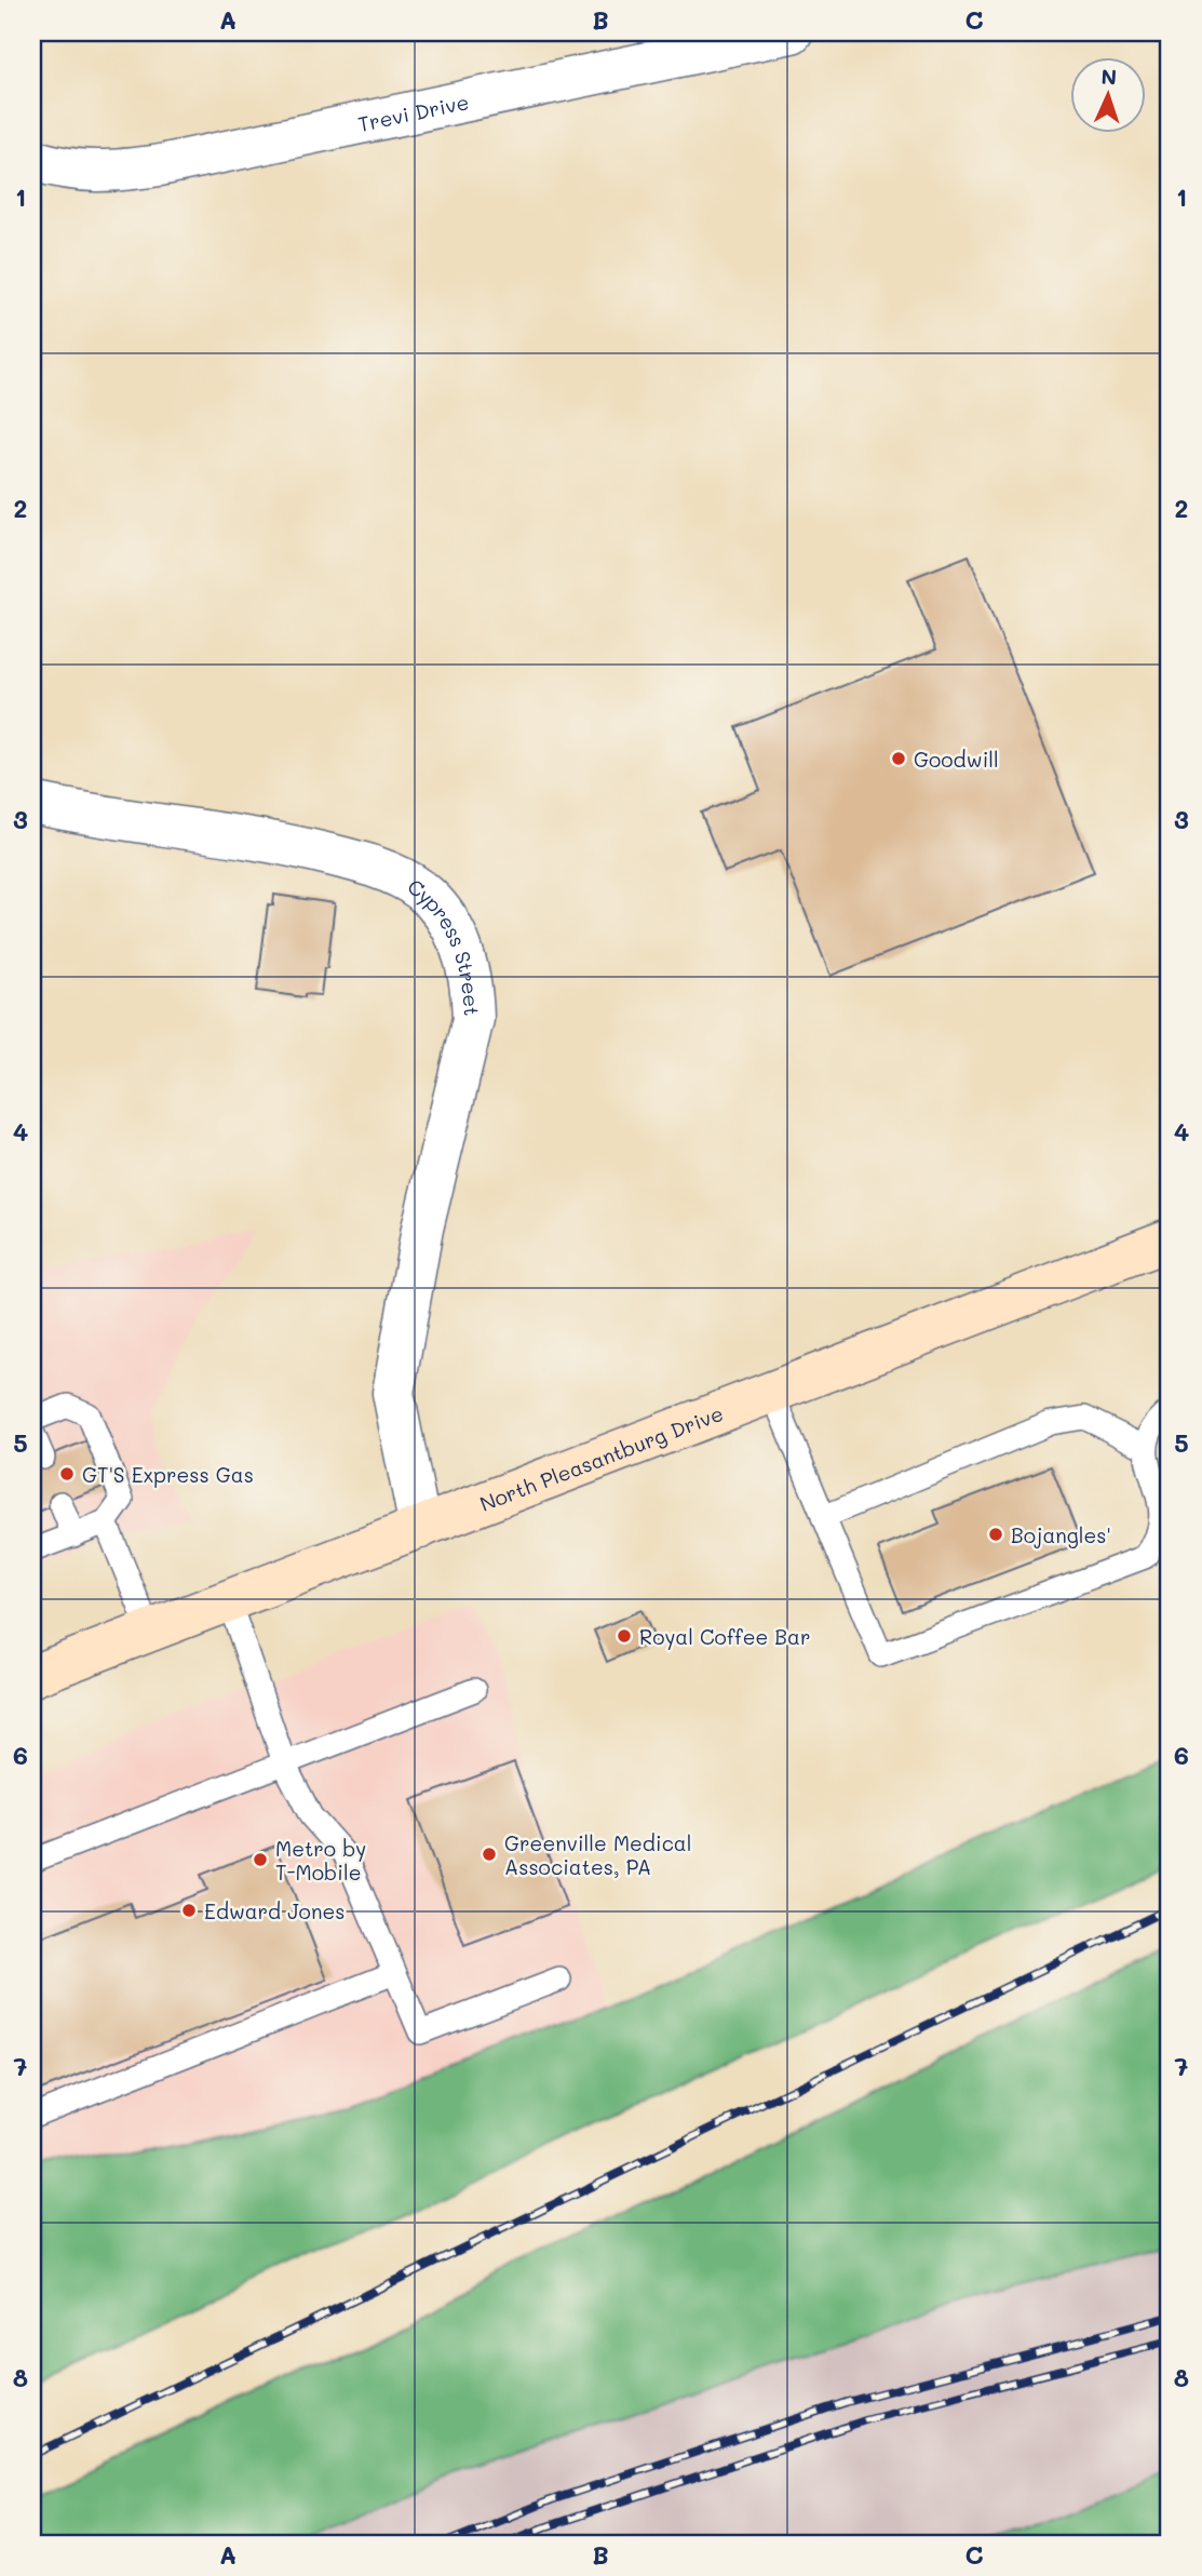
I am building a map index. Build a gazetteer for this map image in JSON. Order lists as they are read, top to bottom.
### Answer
{
  "streets": {
    "main road": ["North Pleasantburg Drive"],
    "street": ["Trevi Drive", "Cypress Street"]
  },
  "crossings": [
    ["Cypress Street", "North Pleasantburg Drive"]
  ],
  "places": [
    "Goodwill",
    "GT'S Express Gas",
    "Bojangles'",
    "Royal Coffee Bar",
    "Greenville Medical Associates, PA",
    "Metro by T-Mobile",
    "Edward Jones"
  ],
  "north": "top",
  "grid": {
    "columns": ["A", "B", "C"],
    "rows": [
      "1",
      "2",
      "3",
      "4",
      "5",
      "6",
      "7",
      "8"
    ]
  }
}
